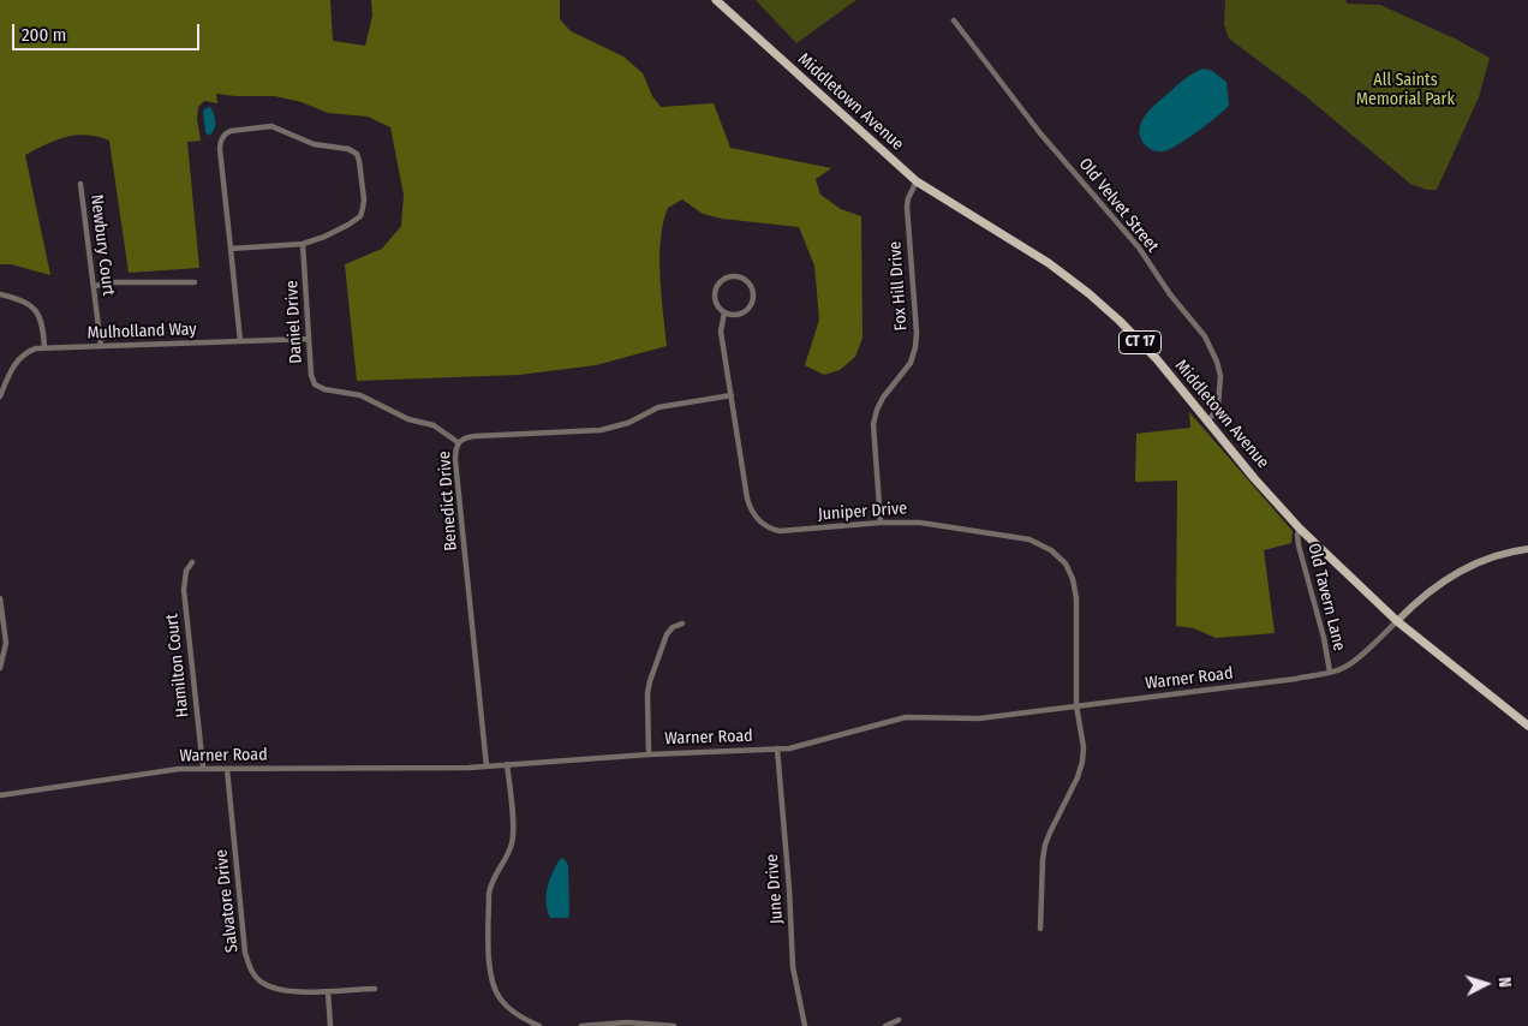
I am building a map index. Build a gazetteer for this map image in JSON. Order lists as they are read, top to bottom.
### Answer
{
  "streets": {
    "main road": ["Middletown Avenue", "CT 17"],
    "street": [
      "Old Velvet Street",
      "Newbury Court",
      "Fox Hill Drive",
      "Daniel Drive",
      "Mulholland Way",
      "Benedict Drive",
      "Juniper Drive",
      "Old Tavern Lane",
      "Hamilton Court",
      "Warner Road",
      "June Drive",
      "Salvatore Drive"
    ]
  },
  "crossings": [
    ["Middletown Avenue", "Old Velvet Street"],
    ["Middletown Avenue", "Fox Hill Drive"],
    ["Middletown Avenue", "Old Tavern Lane"],
    ["Middletown Avenue", "Warner Road"],
    ["Newbury Court", "Mulholland Way"],
    ["Fox Hill Drive", "Juniper Drive"],
    ["Daniel Drive", "Mulholland Way"],
    ["Daniel Drive", "Benedict Drive"],
    ["Benedict Drive", "Juniper Drive"],
    ["Benedict Drive", "Warner Road"],
    ["Juniper Drive", "Warner Road"],
    ["Old Tavern Lane", "Warner Road"],
    ["Hamilton Court", "Warner Road"],
    ["Warner Road", "June Drive"],
    ["Warner Road", "Salvatore Drive"]
  ],
  "parks": ["All Saints Memorial Park"],
  "scale_bar": "200 m",
  "north": "right"
}
